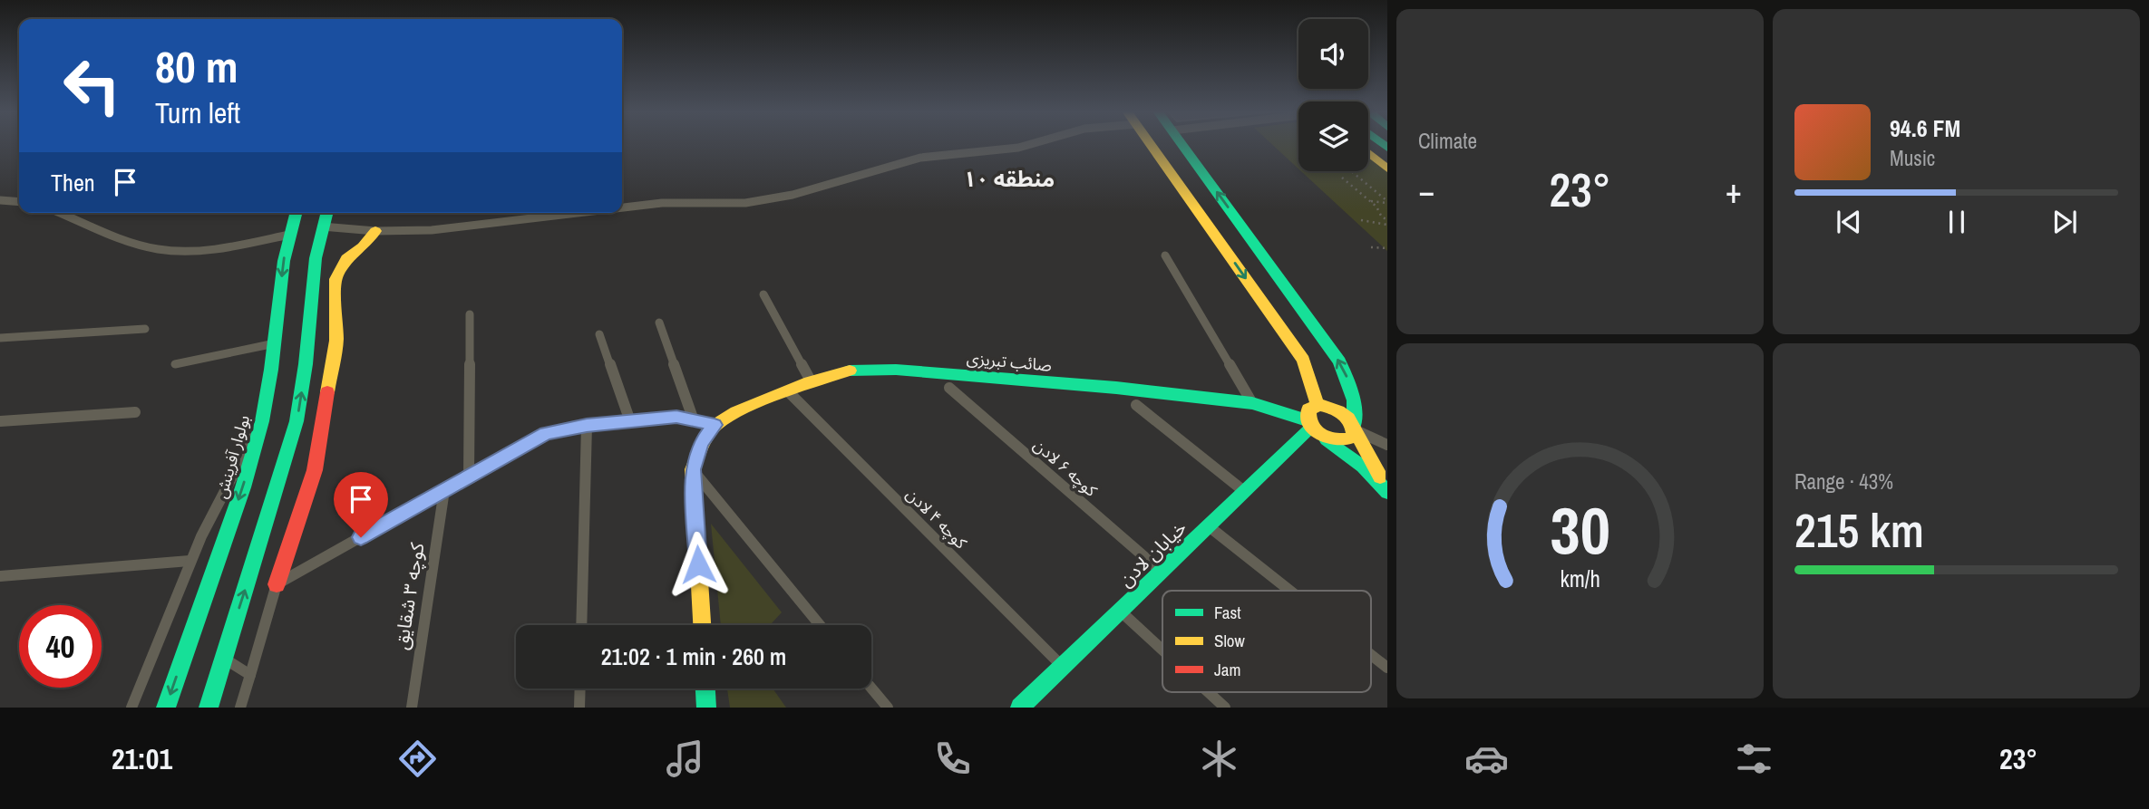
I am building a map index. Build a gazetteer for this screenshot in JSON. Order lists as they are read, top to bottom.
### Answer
{
  "streets": {
    "main road": ["صائب تبریزی", "بولوار آفرینش", "خیابان لادن"],
    "street": ["کوچه ۶ لادن", "کوچه ۴ لادن", "کوچه ۳ شقایق"]
  },
  "crossings": [
    ["صائب تبریزی", "کوچه ۴ لادن"],
    ["صائب تبریزی", "خیابان لادن"],
    ["کوچه ۶ لادن", "خیابان لادن"],
    ["کوچه ۴ لادن", "خیابان لادن"]
  ],
  "districts": ["منطقه ۱۰"],
  "legend": ["Fast", "Slow", "Jam"],
  "page": {
    "tile": [
      "Climate",
      ["Range · 43%", "215 km"]
    ],
    "turn": ["80 m", "Turn left"],
    "song": ["94.6 FM", "Music"],
    "then": "Then",
    "heat": ["−", "23°", "+"],
    "limit": "40",
    "trip": "21:02 · 1 min · 260 m",
    "tabs": ["21:01", "23°"],
    "gauge": ["30", "km/h"]
  }
}
